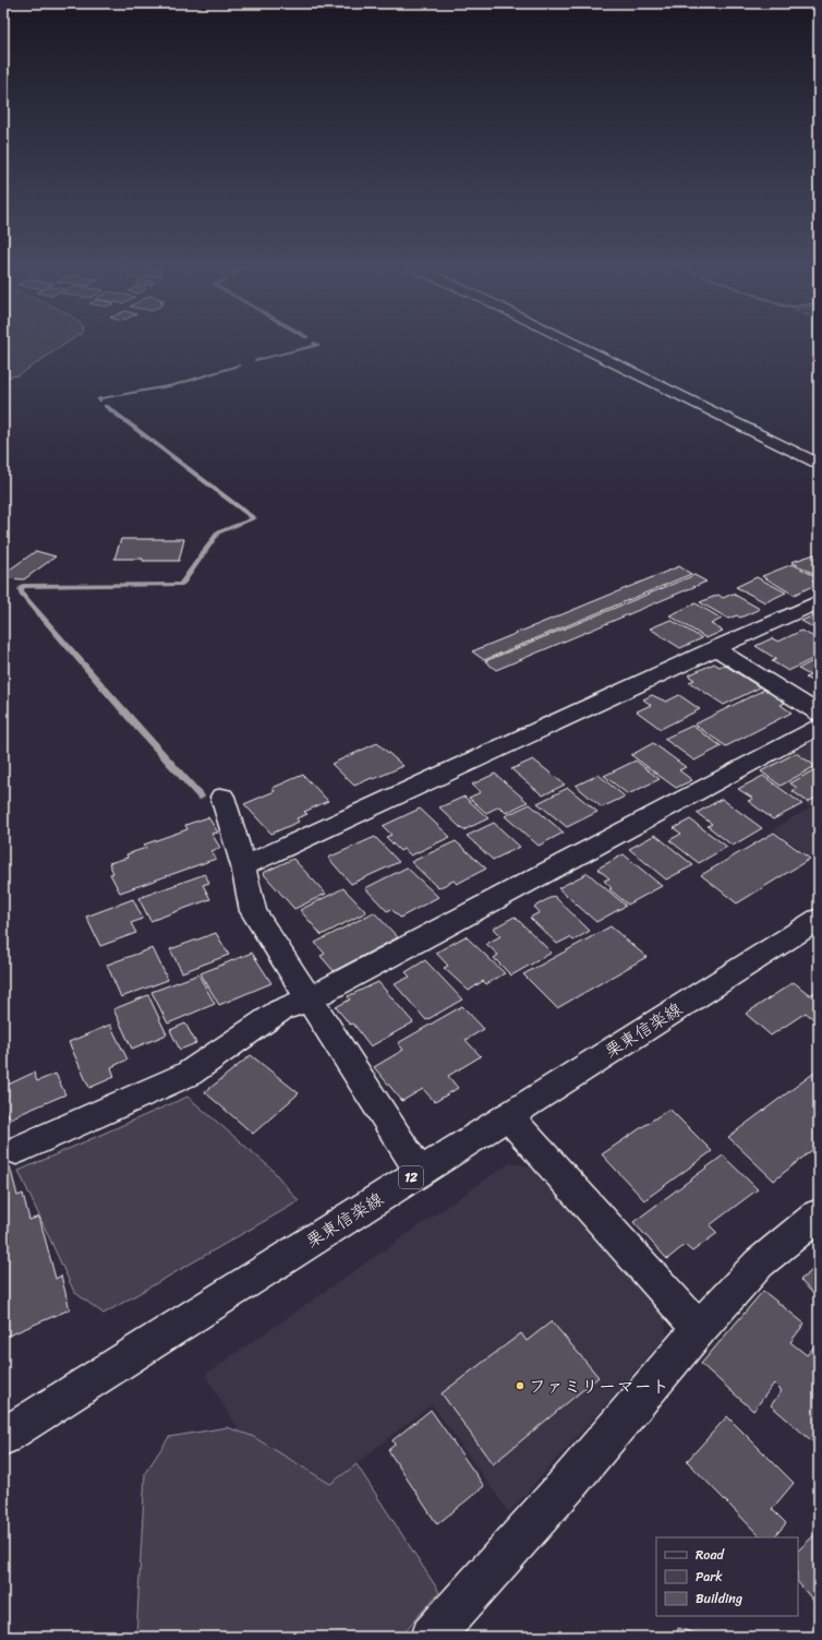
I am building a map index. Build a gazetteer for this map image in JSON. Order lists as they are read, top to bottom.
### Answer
{
  "streets": {
    "street": ["栗東信楽線", "12"]
  },
  "places": ["ファミリーマート"],
  "legend": ["Road", "Park", "Building"]
}
